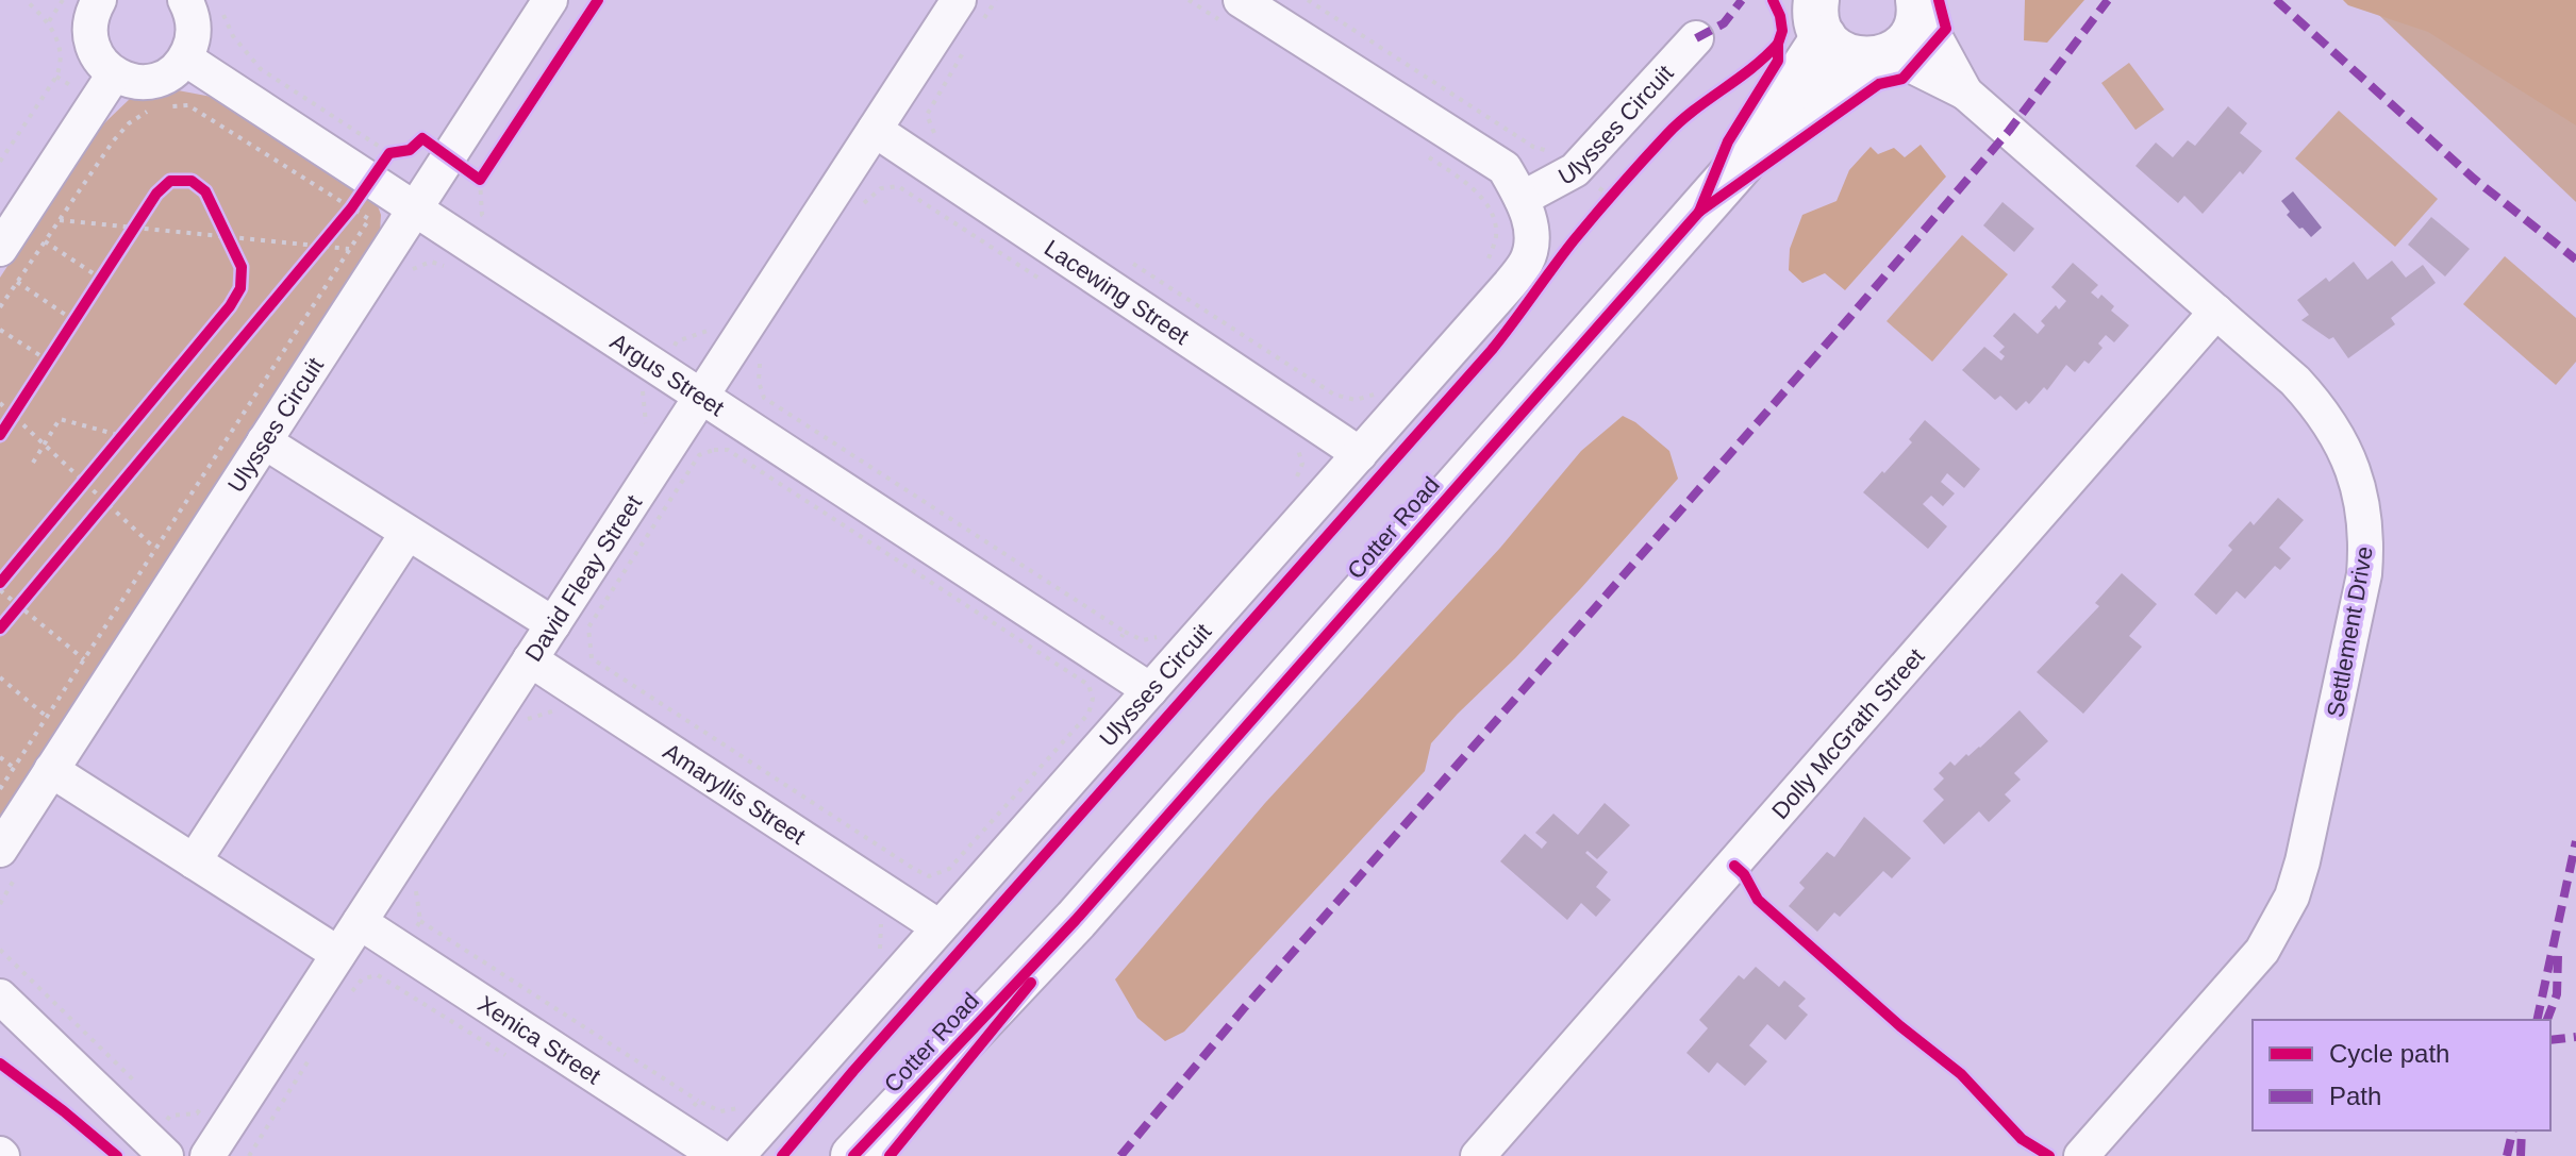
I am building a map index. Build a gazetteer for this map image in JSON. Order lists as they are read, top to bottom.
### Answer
{
  "streets": {
    "main road": ["Cotter Road"],
    "street": [
      "Ulysses Circuit",
      "Lacewing Street",
      "Argus Street",
      "David Fleay Street",
      "Settlement Drive",
      "Dolly McGrath Street",
      "Amaryllis Street",
      "Xenica Street"
    ]
  },
  "crossings": [
    ["Ulysses Circuit", "Lacewing Street"],
    ["Ulysses Circuit", "Argus Street"],
    ["Ulysses Circuit", "Amaryllis Street"],
    ["Lacewing Street", "David Fleay Street"],
    ["Argus Street", "David Fleay Street"],
    ["Cotter Road", "Settlement Drive"],
    ["David Fleay Street", "Amaryllis Street"],
    ["David Fleay Street", "Xenica Street"],
    ["Settlement Drive", "Dolly McGrath Street"]
  ],
  "legend": ["Cycle path", "Path"]
}
